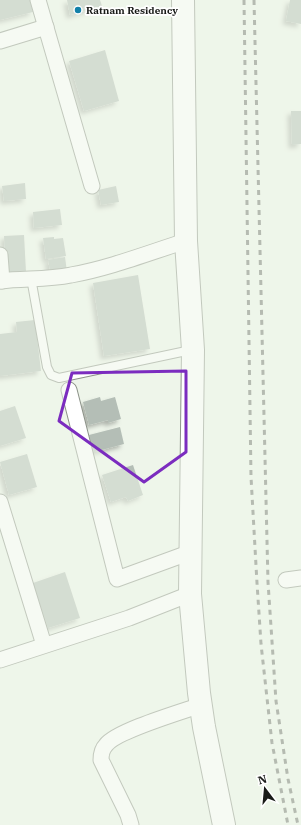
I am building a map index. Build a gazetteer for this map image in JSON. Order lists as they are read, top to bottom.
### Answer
{
  "places": ["Ratnam Residency"],
  "north": "top"
}
